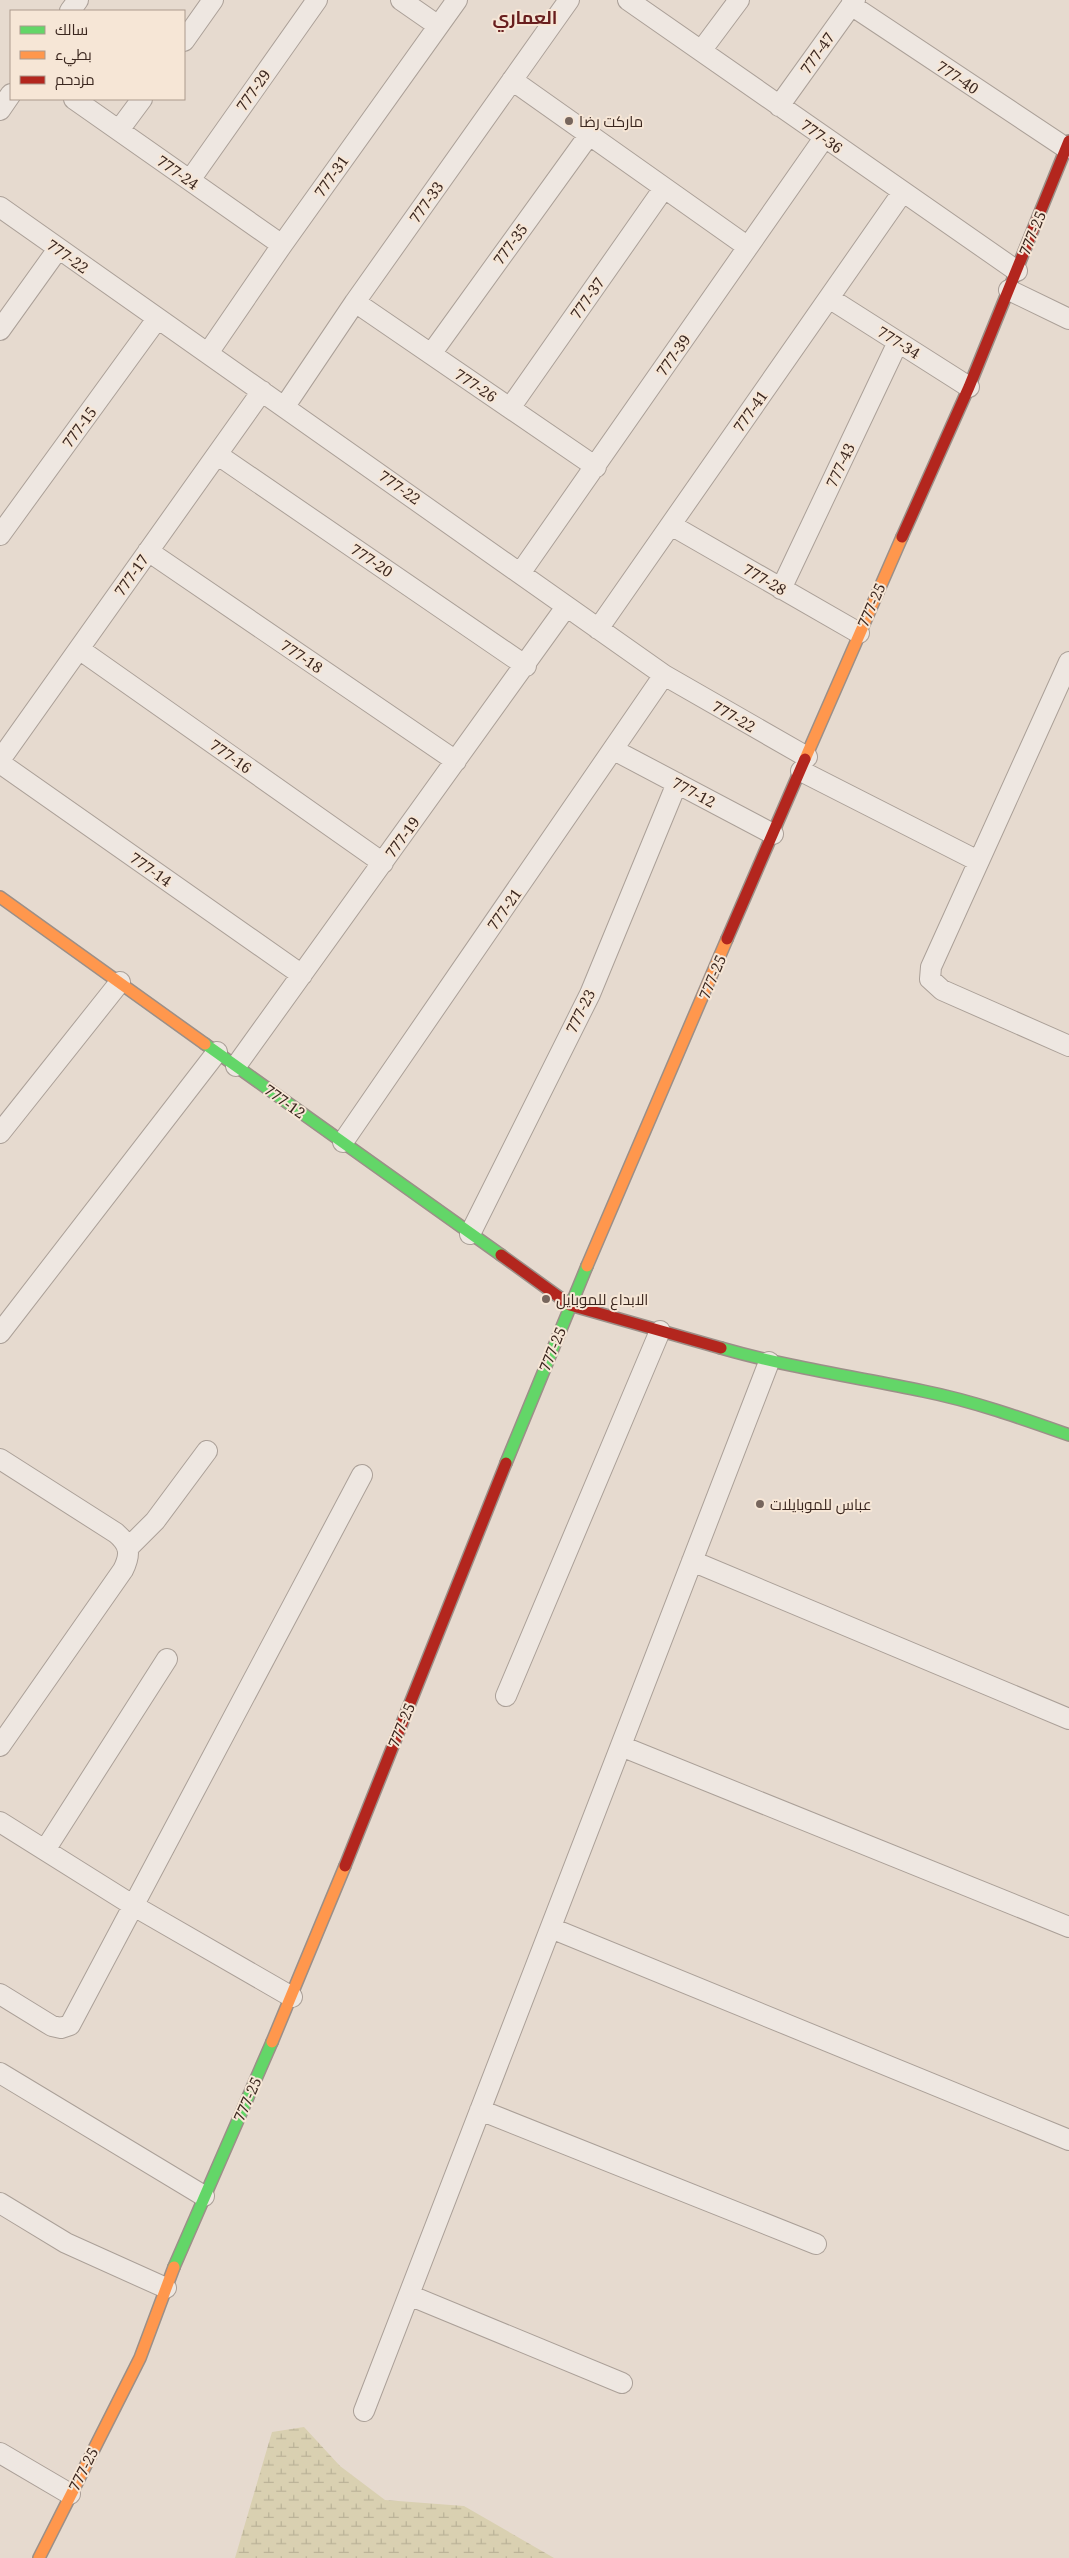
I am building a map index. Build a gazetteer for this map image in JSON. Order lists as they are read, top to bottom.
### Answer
{
  "streets": {
    "street": [
      "777-47",
      "777-40",
      "777-29",
      "777-36",
      "777-24",
      "777-31",
      "777-33",
      "777-25",
      "777-35",
      "777-22",
      "777-37",
      "777-34",
      "777-39",
      "777-26",
      "777-41",
      "777-15",
      "777-43",
      "777-20",
      "777-17",
      "777-28",
      "777-18",
      "777-16",
      "777-12",
      "777-19",
      "777-14",
      "777-21",
      "777-23"
    ]
  },
  "crossings": [
    ["777-47", "777-40"],
    ["777-47", "777-36"],
    ["777-40", "777-25"],
    ["777-29", "777-24"],
    ["777-36", "777-25"],
    ["777-36", "777-39"],
    ["777-36", "777-41"],
    ["777-24", "777-31"],
    ["777-31", "777-22"],
    ["777-33", "777-22"],
    ["777-33", "777-26"],
    ["777-25", "777-22"],
    ["777-25", "777-34"],
    ["777-25", "777-28"],
    ["777-25", "777-12"],
    ["777-35", "777-26"],
    ["777-22", "777-39"],
    ["777-22", "777-41"],
    ["777-22", "777-15"],
    ["777-22", "777-17"],
    ["777-22", "777-19"],
    ["777-22", "777-21"],
    ["777-37", "777-26"],
    ["777-34", "777-41"],
    ["777-34", "777-43"],
    ["777-39", "777-26"],
    ["777-41", "777-28"],
    ["777-43", "777-28"],
    ["777-20", "777-17"],
    ["777-20", "777-19"],
    ["777-17", "777-18"],
    ["777-17", "777-16"],
    ["777-17", "777-14"],
    ["777-18", "777-19"],
    ["777-16", "777-19"],
    ["777-12", "777-19"],
    ["777-12", "777-21"],
    ["777-12", "777-23"],
    ["777-19", "777-14"]
  ],
  "districts": ["العماري"],
  "places": ["ماركت رضا", "الابداع للموبايل", "عباس للموبايلات"],
  "legend": ["سالك", "بطيء", "مزدحم"]
}
